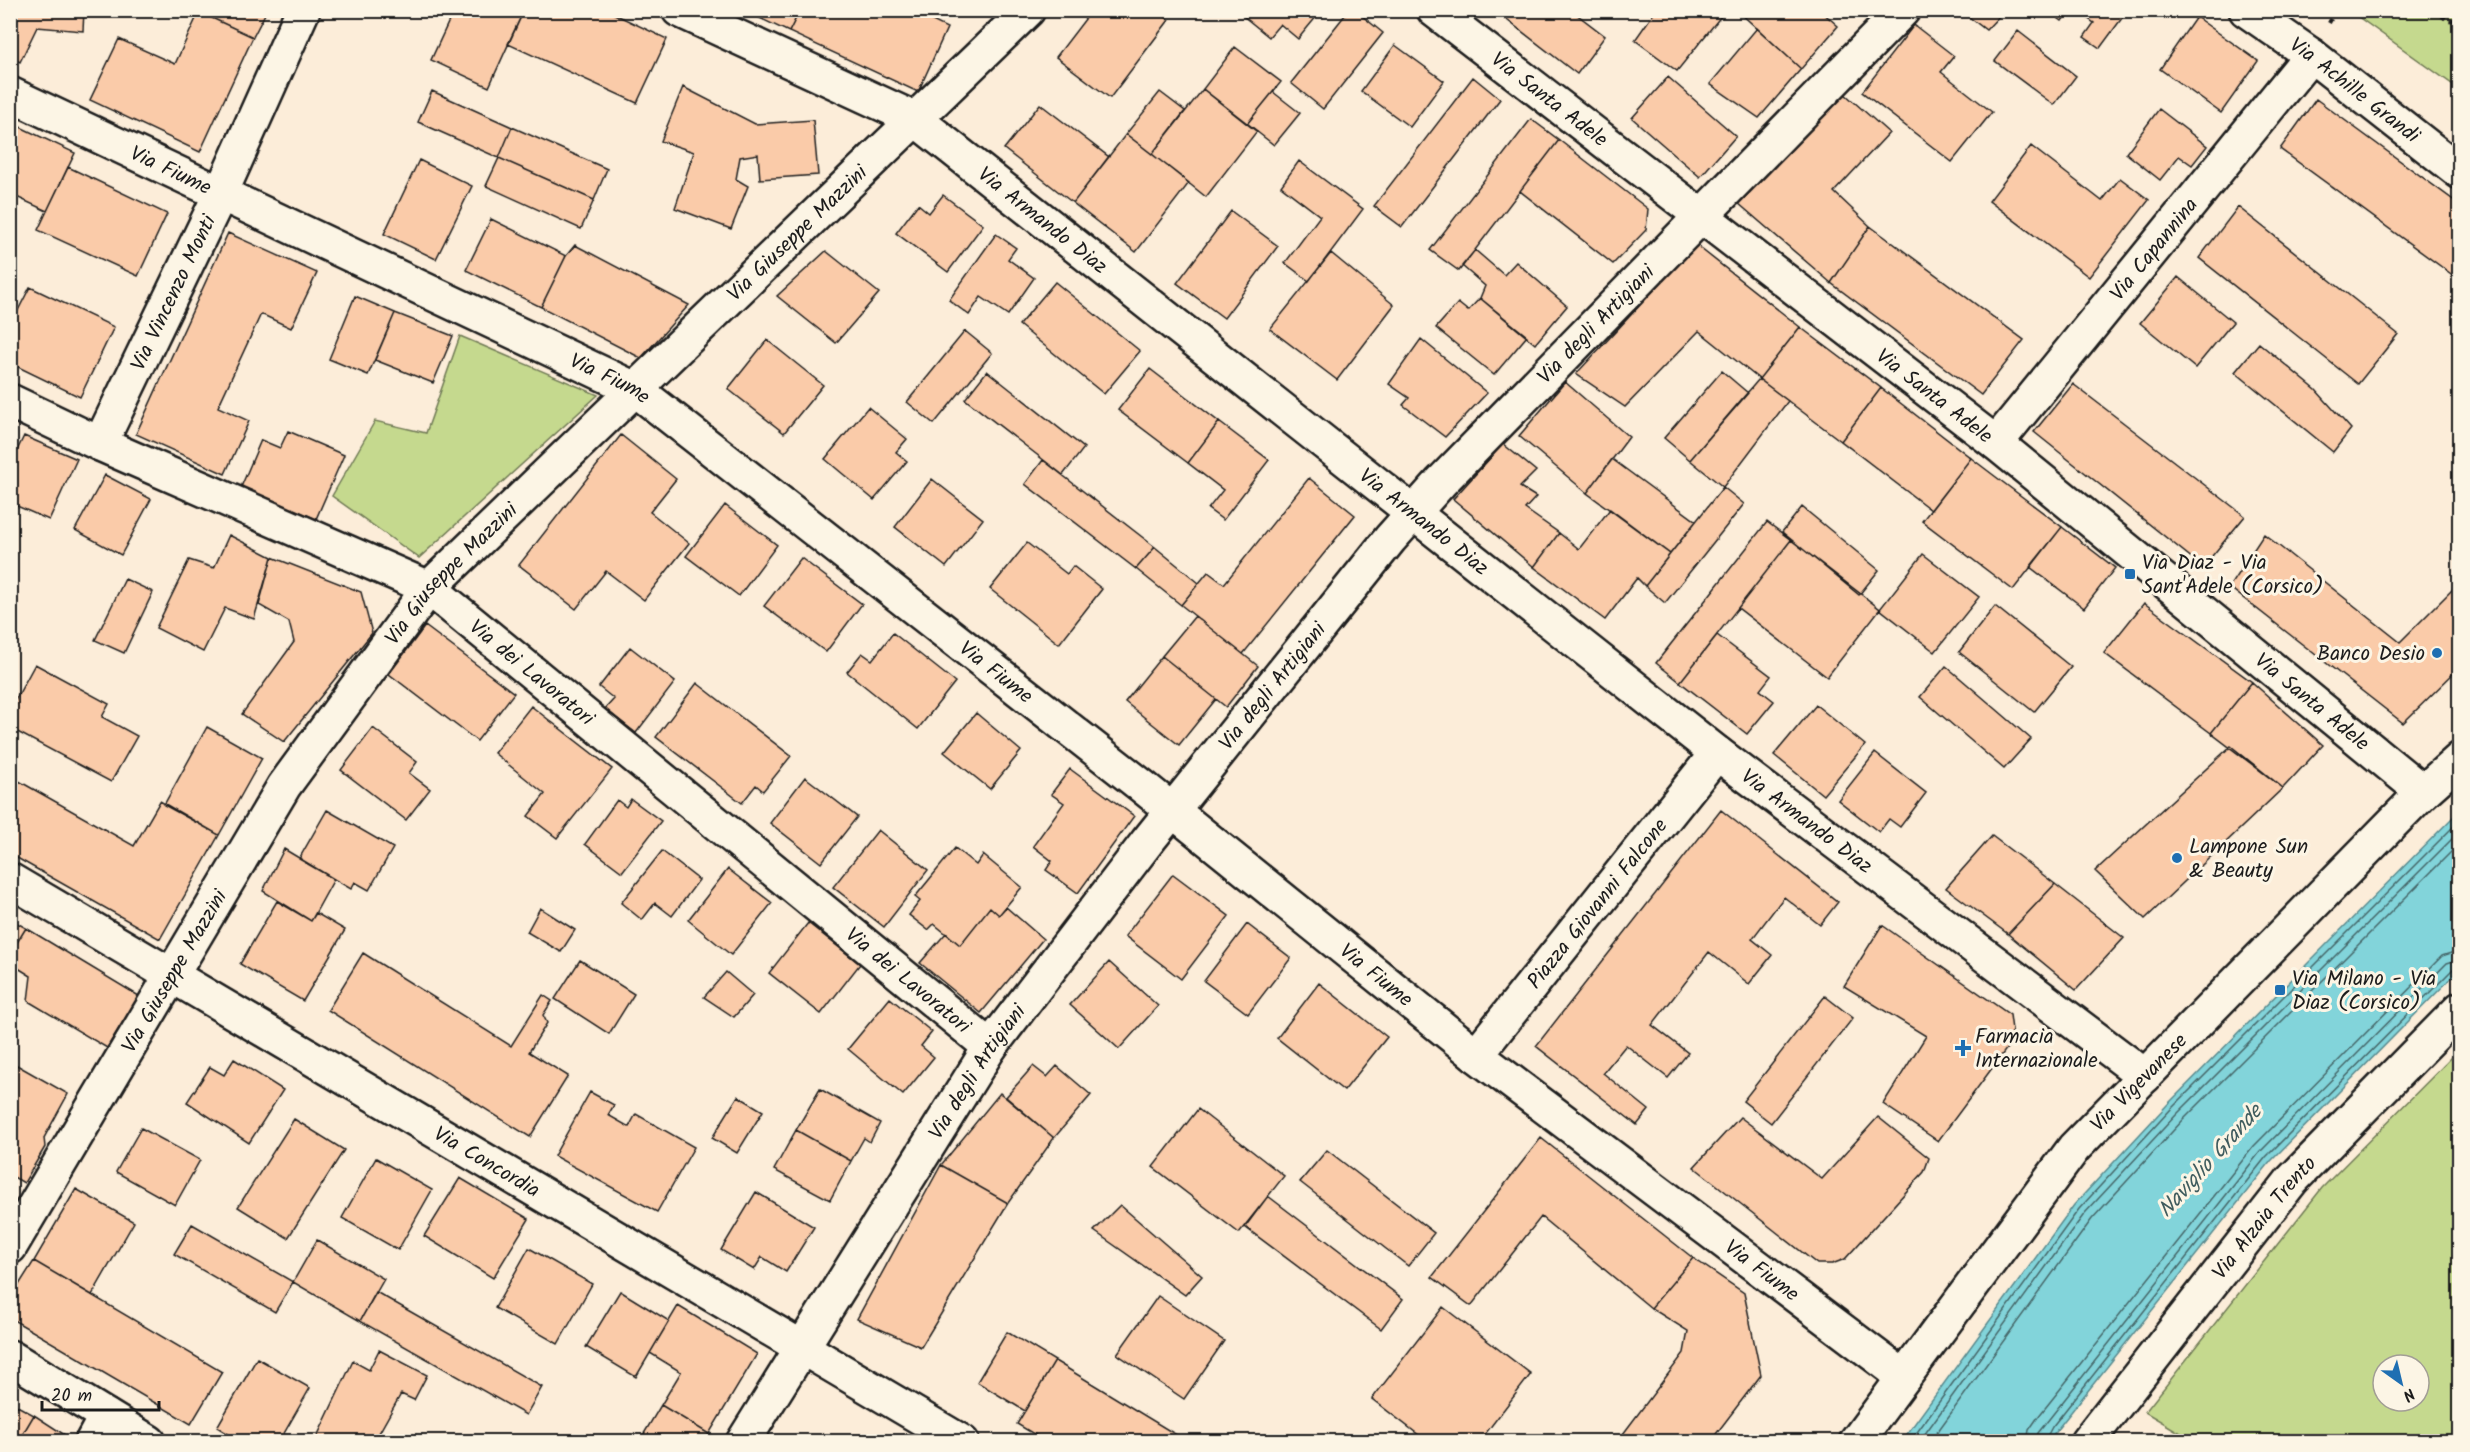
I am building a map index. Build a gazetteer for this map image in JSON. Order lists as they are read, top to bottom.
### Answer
{
  "streets": {
    "street": [
      "Via Achille Grandi",
      "Via Santa Adele",
      "Via Fiume",
      "Via Armando Diaz",
      "Via Giuseppe Mazzini",
      "Via Capannina",
      "Via Vincenzo Monti",
      "Via degli Artigiani",
      "Via dei Lavoratori",
      "Piazza Giovanni Falcone",
      "Via Vigevanese",
      "Via Concordia",
      "Via Alzaia Trento"
    ]
  },
  "crossings": [
    ["Via Achille Grandi", "Via Capannina"],
    ["Via Santa Adele", "Via Capannina"],
    ["Via Santa Adele", "Via degli Artigiani"],
    ["Via Santa Adele", "Via Vigevanese"],
    ["Via Fiume", "Via Giuseppe Mazzini"],
    ["Via Fiume", "Via Vincenzo Monti"],
    ["Via Fiume", "Via degli Artigiani"],
    ["Via Fiume", "Piazza Giovanni Falcone"],
    ["Via Fiume", "Via Vigevanese"],
    ["Via Armando Diaz", "Via Giuseppe Mazzini"],
    ["Via Armando Diaz", "Via degli Artigiani"],
    ["Via Armando Diaz", "Piazza Giovanni Falcone"],
    ["Via Armando Diaz", "Via Vigevanese"],
    ["Via Giuseppe Mazzini", "Via dei Lavoratori"],
    ["Via Giuseppe Mazzini", "Via Concordia"],
    ["Via Vincenzo Monti", "Via dei Lavoratori"],
    ["Via degli Artigiani", "Via dei Lavoratori"],
    ["Via degli Artigiani", "Via Concordia"]
  ],
  "water": ["Naviglio Grande"],
  "places": {
    "transit": ["Via Diaz - Via Sant'Adele (Corsico)", "Via Milano - Via Diaz (Corsico)"],
    "other": ["Banco Desio", "Lampone Sun & Beauty"],
    "health": ["Farmacia Internazionale"]
  },
  "scale_bar": "20 m",
  "north": "bottom right"
}
